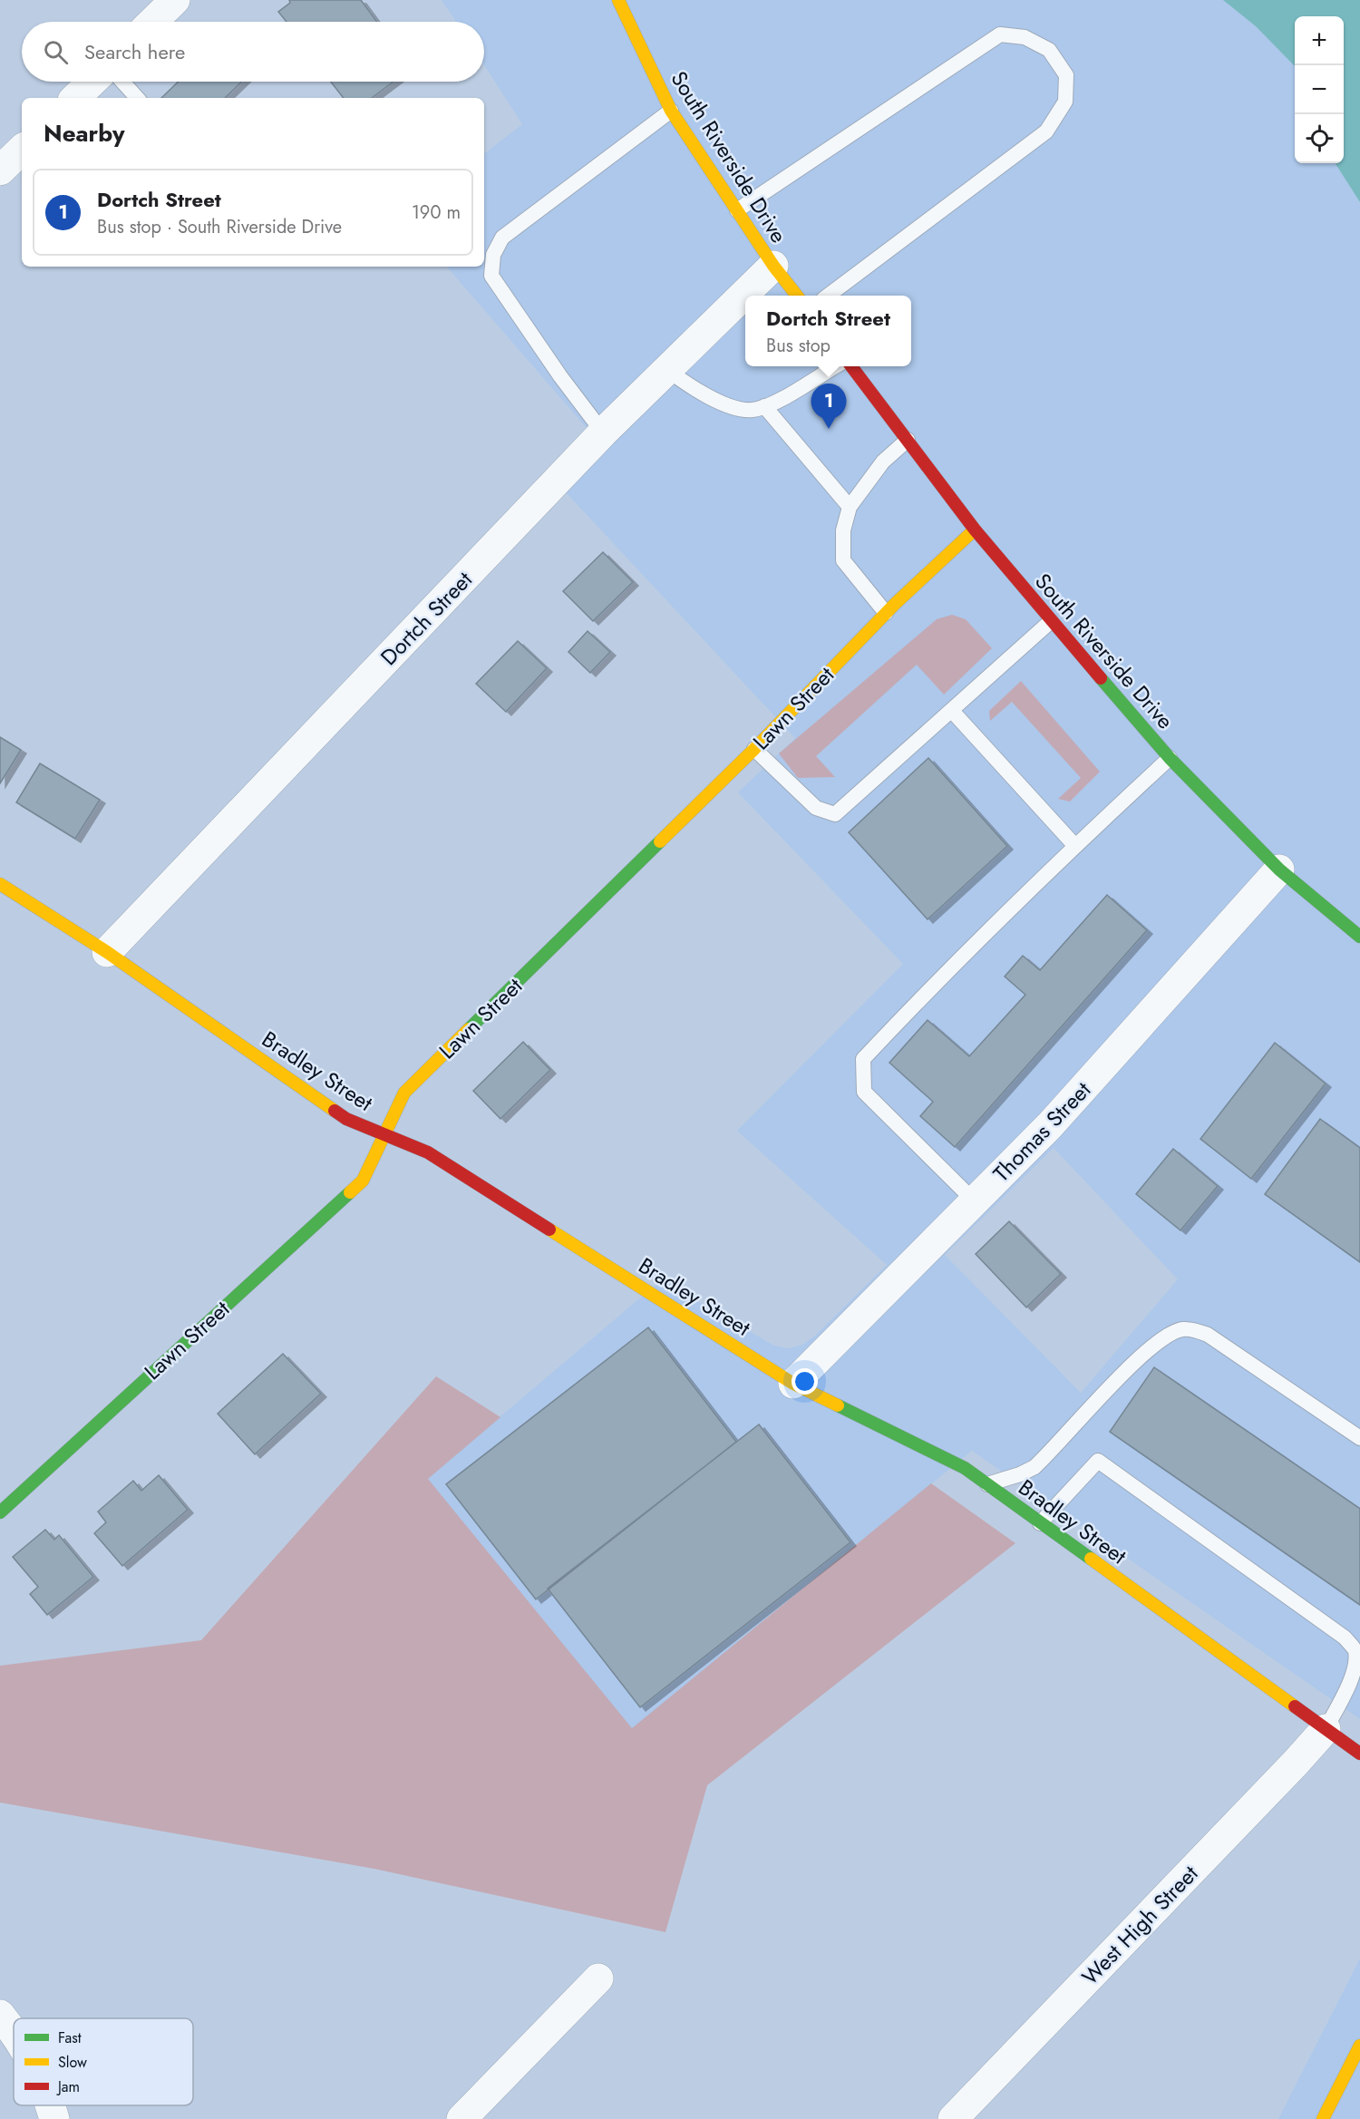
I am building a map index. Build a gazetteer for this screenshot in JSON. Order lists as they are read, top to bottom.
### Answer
{
  "streets": {
    "main road": ["South Riverside Drive", "Lawn Street", "Bradley Street"],
    "street": ["Dortch Street", "Thomas Street", "West High Street"]
  },
  "crossings": [
    ["South Riverside Drive", "Dortch Street"],
    ["South Riverside Drive", "Lawn Street"],
    ["South Riverside Drive", "Thomas Street"],
    ["Dortch Street", "Bradley Street"],
    ["Lawn Street", "Bradley Street"],
    ["Bradley Street", "Thomas Street"],
    ["Bradley Street", "West High Street"]
  ],
  "legend": ["Fast", "Slow", "Jam"],
  "page": {
    "map_buttons": ["+", "−"],
    "search": "Search here",
    "heading": "Nearby",
    "list": [
      {
        "mark": "1",
        "name": "Dortch Street",
        "note": "Bus stop · South Riverside Drive",
        "value": "190 m"
      }
    ],
    "popup": ["Dortch Street", "Bus stop"],
    "pins": "1"
  }
}
